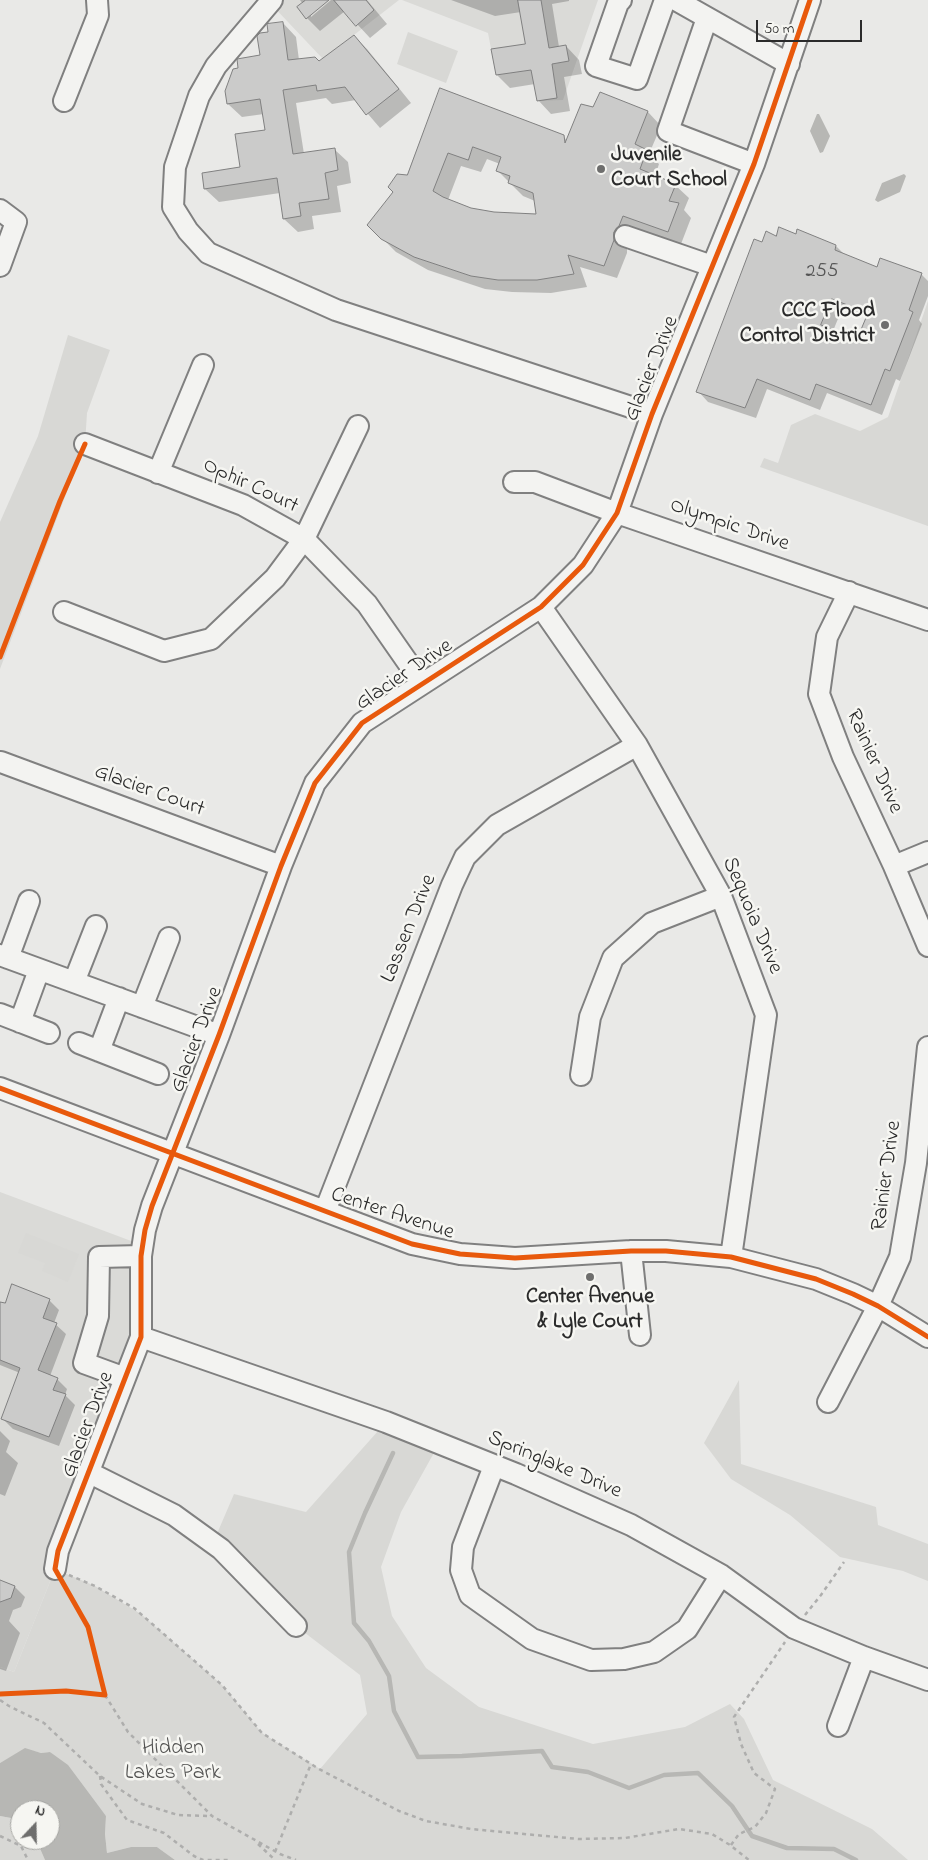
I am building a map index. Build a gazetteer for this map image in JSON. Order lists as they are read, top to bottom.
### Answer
{
  "streets": {
    "street": [
      "Glacier Drive",
      "Ophir Court",
      "Olympic Drive",
      "Rainier Drive",
      "Glacier Court",
      "Sequoia Drive",
      "Lassen Drive",
      "Center Avenue",
      "Springlake Drive"
    ]
  },
  "crossings": [
    ["Glacier Drive", "Ophir Court"],
    ["Glacier Drive", "Olympic Drive"],
    ["Glacier Drive", "Glacier Court"],
    ["Glacier Drive", "Sequoia Drive"],
    ["Glacier Drive", "Center Avenue"],
    ["Glacier Drive", "Springlake Drive"],
    ["Olympic Drive", "Rainier Drive"],
    ["Rainier Drive", "Center Avenue"],
    ["Sequoia Drive", "Lassen Drive"],
    ["Sequoia Drive", "Center Avenue"],
    ["Lassen Drive", "Center Avenue"]
  ],
  "parks": ["Hidden Lakes Park"],
  "places": ["Juvenile Court School", "CCC Flood Control District", "Center Avenue & Lyle Court"],
  "house_numbers": ["255"],
  "scale_bar": "50 m",
  "north": "top"
}
